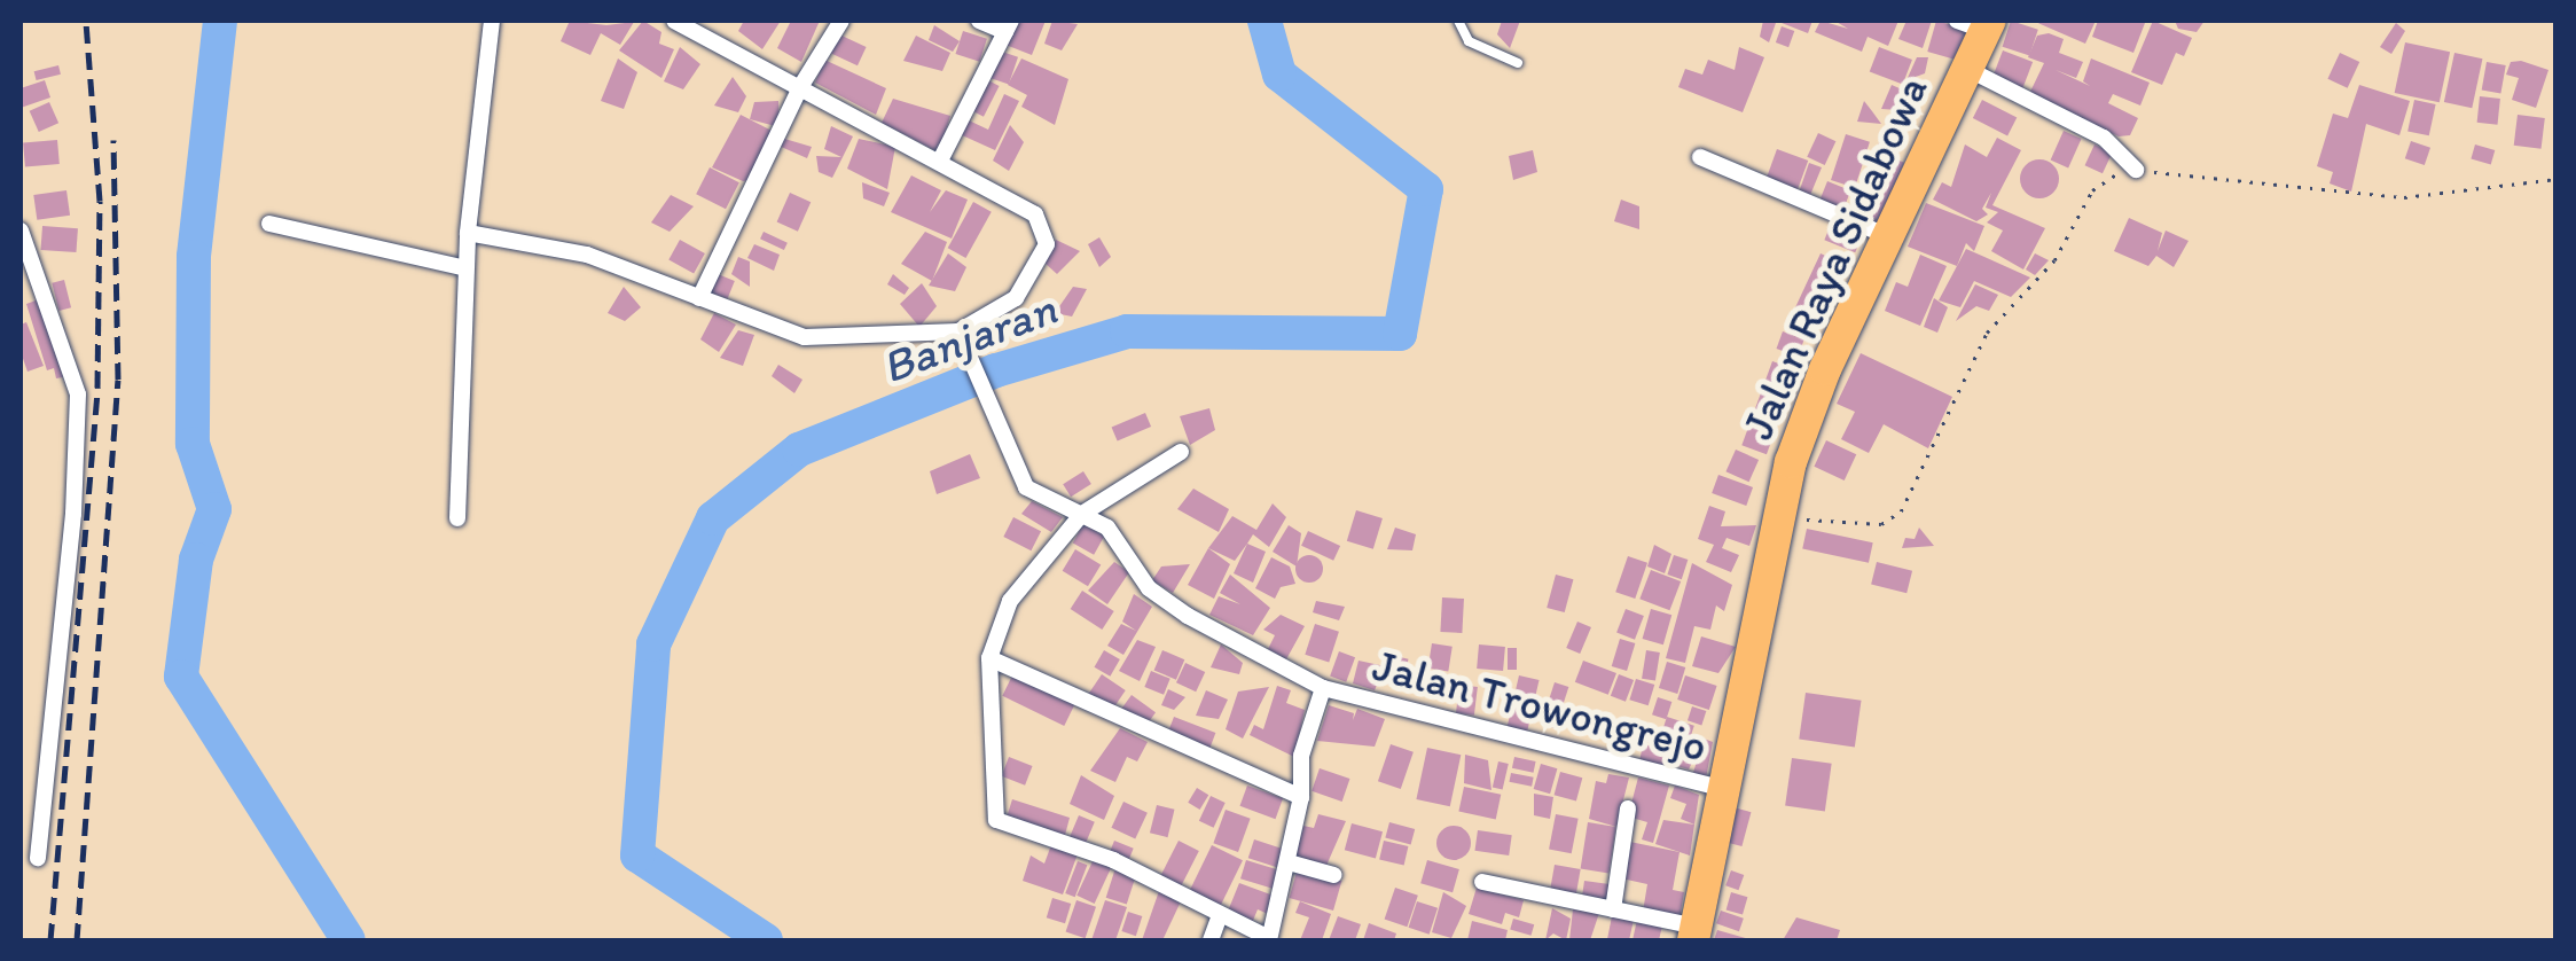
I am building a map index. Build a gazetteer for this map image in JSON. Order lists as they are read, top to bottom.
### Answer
{
  "streets": {
    "highway": ["Jalan Raya Sidabowa"],
    "street": ["Jalan Trowongrejo"]
  },
  "crossings": [
    ["Jalan Raya Sidabowa", "Jalan Trowongrejo"]
  ],
  "water": ["Banjaran"]
}
